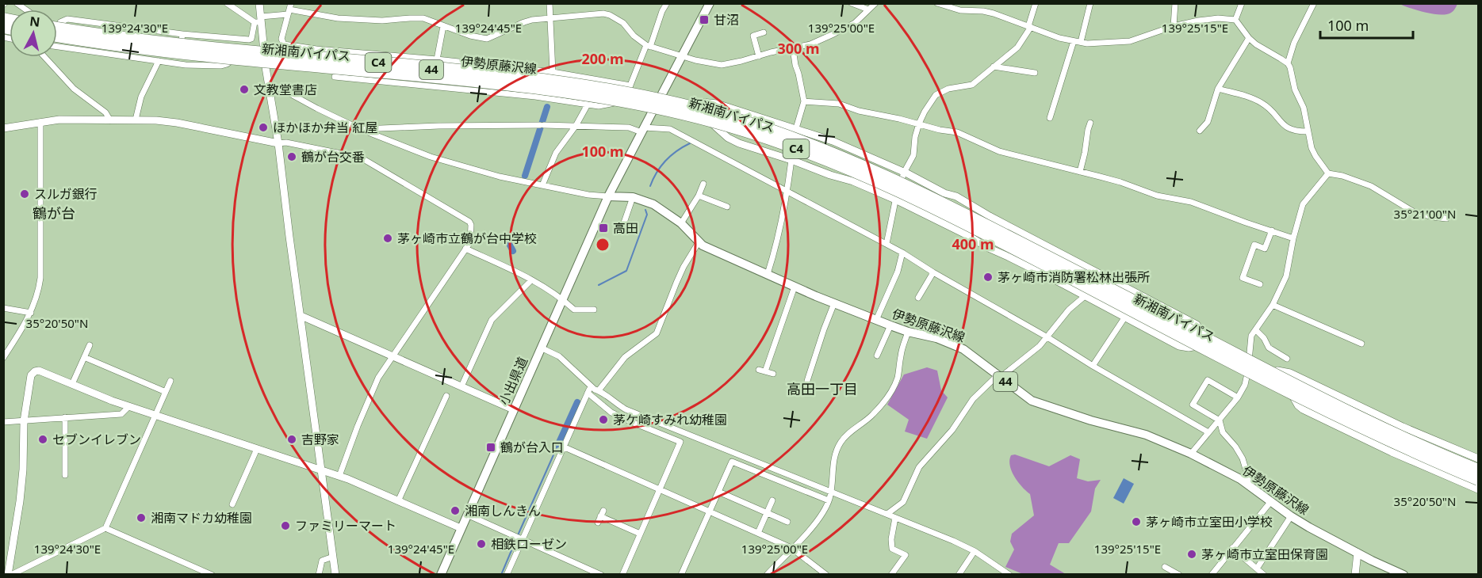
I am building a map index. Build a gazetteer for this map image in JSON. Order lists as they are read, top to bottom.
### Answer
{
  "streets": {
    "highway": ["新湘南バイパス", "C4"],
    "main road": ["伊勢原藤沢線", "44", "小出県道"]
  },
  "crossings": [
    ["伊勢原藤沢線", "小出県道"]
  ],
  "districts": ["鶴が台", "高田一丁目"],
  "places": {
    "transit": ["甘沼", "高田", "鶴が台入口"],
    "other": [
      "文教堂書店",
      "ほかほか弁当 紅屋",
      "鶴が台交番",
      "スルガ銀行",
      "茅ヶ崎市立鶴が台中学校",
      "茅ヶ崎市消防署松林出張所",
      "茅ケ崎すみれ幼稚園",
      "セブンイレブン",
      "吉野家",
      "湘南しんきん",
      "湘南マドカ幼稚園",
      "茅ヶ崎市立室田小学校",
      "ファミリーマート",
      "相鉄ローゼン",
      "茅ヶ崎市立室田保育園"
    ]
  },
  "scale_bar": "100 m",
  "north": "top",
  "coordinates": [
    "139°24'30\"E",
    "139°24'45\"E",
    "139°25'00\"E",
    "139°25'15\"E",
    "35°21'00\"N",
    "35°20'50\"N"
  ],
  "rings": [
    "300 m",
    "200 m",
    "100 m",
    "400 m"
  ]
}
